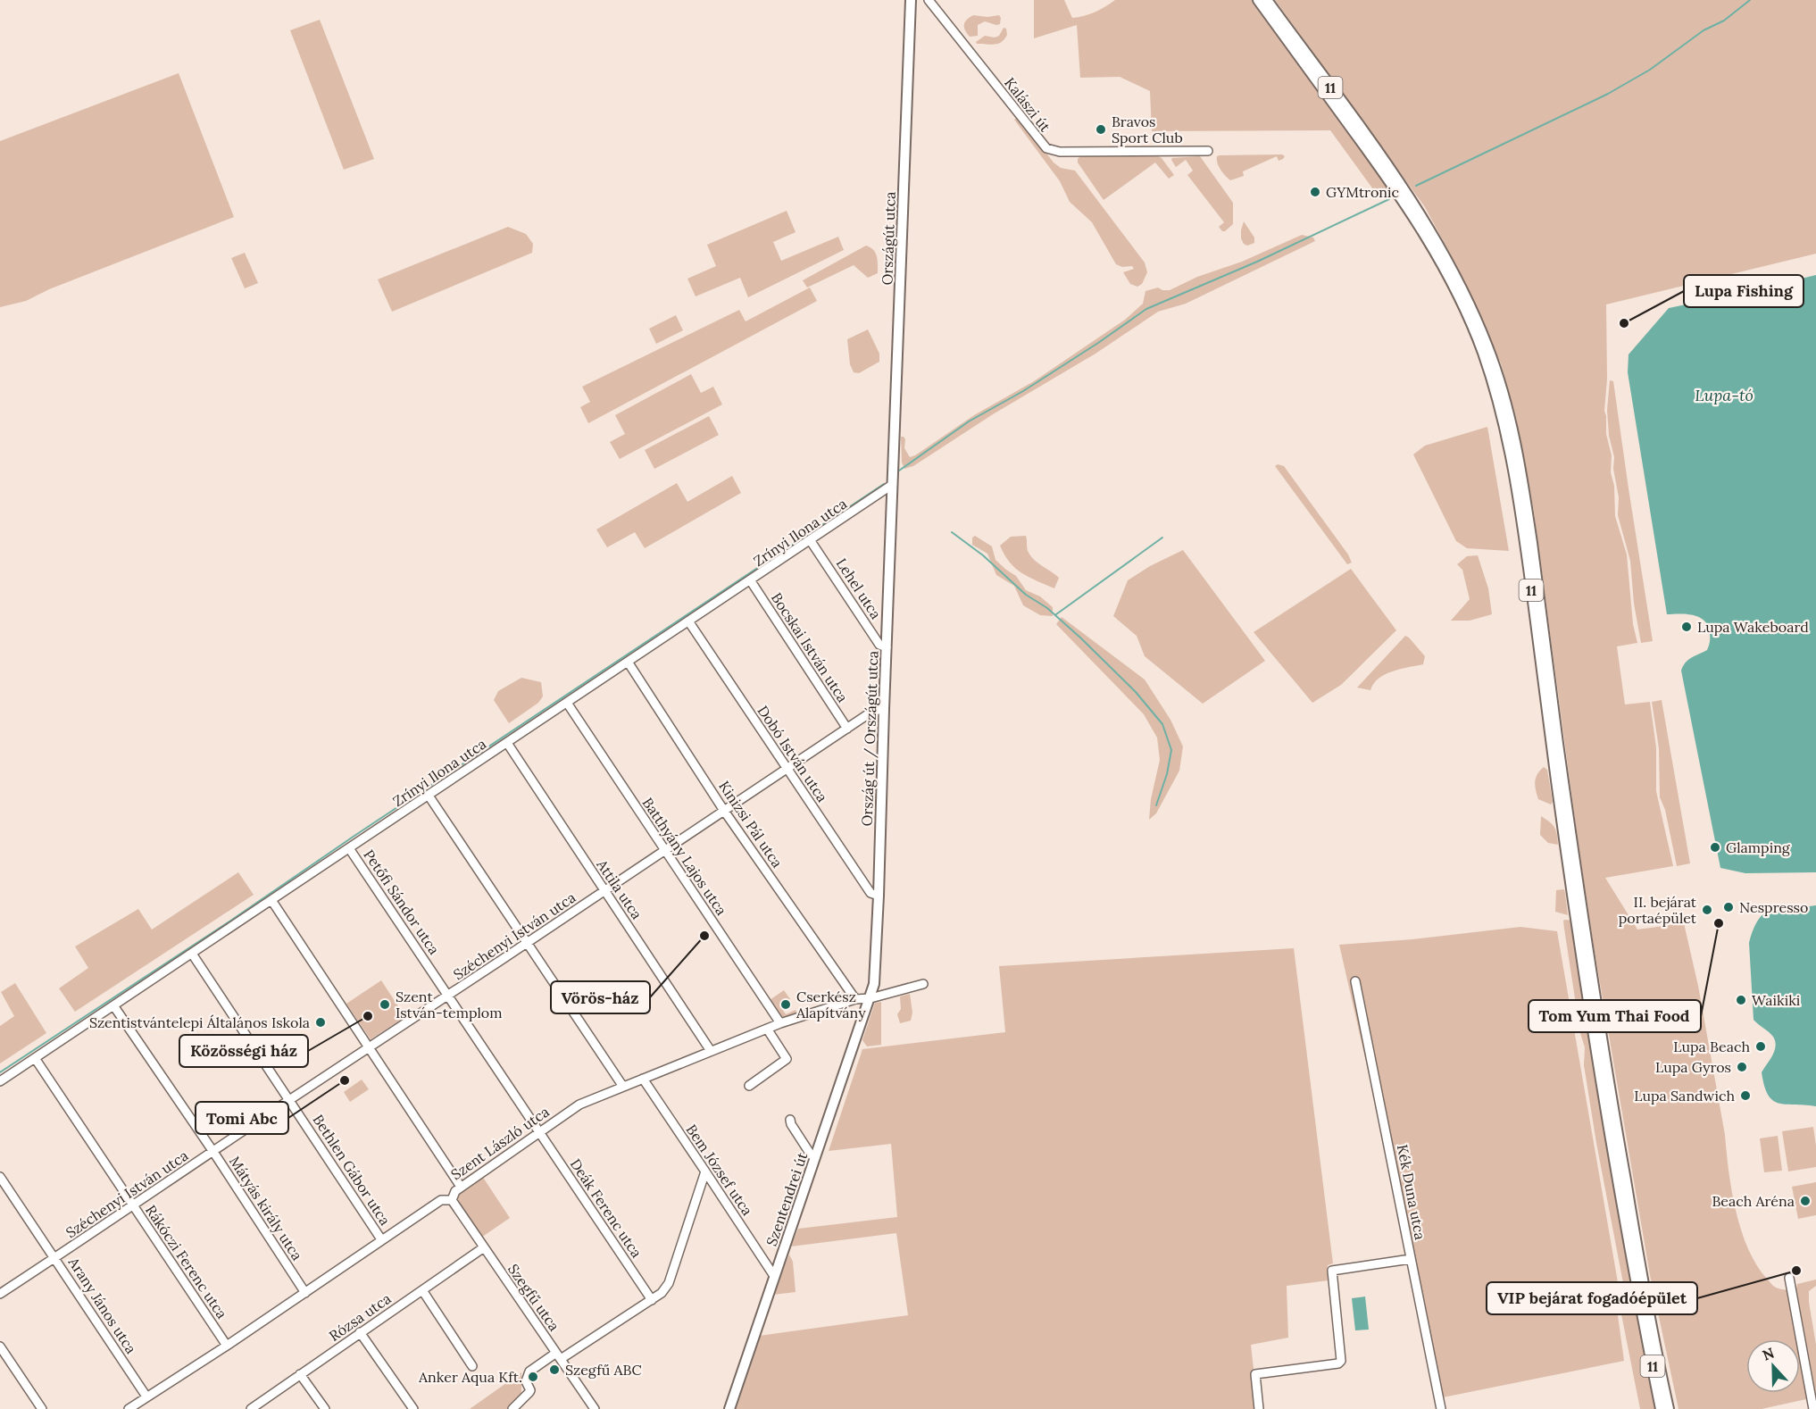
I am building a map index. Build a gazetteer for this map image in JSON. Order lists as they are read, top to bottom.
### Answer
{
  "streets": {
    "main road": [
      "11",
      "Országút utca",
      "Ország út / Országút utca",
      "Szentendrei út"
    ],
    "street": [
      "Kalászi út",
      "Zrínyi Ilona utca",
      "Lehel utca",
      "Bocskai István utca",
      "Dobó István utca",
      "Kinizsi Pál utca",
      "Batthyány Lajos utca",
      "Attila utca",
      "Petőfi Sándor utca",
      "Széchenyi István utca",
      "Szent László utca",
      "Bethlen Gábor utca",
      "Bem József utca",
      "Kék Duna utca",
      "Mátyás király utca",
      "Deák Ferenc utca",
      "Rákóczi Ferenc utca",
      "Szegfű utca",
      "Arany János utca",
      "Rózsa utca"
    ]
  },
  "crossings": [
    ["Országút utca", "Zrínyi Ilona utca"],
    ["Országút utca", "Ország út / Országút utca"],
    ["Zrínyi Ilona utca", "Lehel utca"],
    ["Zrínyi Ilona utca", "Bocskai István utca"],
    ["Zrínyi Ilona utca", "Ország út / Országút utca"],
    ["Zrínyi Ilona utca", "Dobó István utca"],
    ["Zrínyi Ilona utca", "Kinizsi Pál utca"],
    ["Zrínyi Ilona utca", "Batthyány Lajos utca"],
    ["Zrínyi Ilona utca", "Attila utca"],
    ["Zrínyi Ilona utca", "Petőfi Sándor utca"],
    ["Zrínyi Ilona utca", "Bethlen Gábor utca"],
    ["Zrínyi Ilona utca", "Mátyás király utca"],
    ["Zrínyi Ilona utca", "Rákóczi Ferenc utca"],
    ["Lehel utca", "Ország út / Országút utca"],
    ["Bocskai István utca", "Széchenyi István utca"],
    ["Ország út / Országút utca", "Dobó István utca"],
    ["Ország út / Országút utca", "Széchenyi István utca"],
    ["Ország út / Országút utca", "Szent László utca"],
    ["Ország út / Országút utca", "Szentendrei út"],
    ["Dobó István utca", "Széchenyi István utca"],
    ["Kinizsi Pál utca", "Széchenyi István utca"],
    ["Kinizsi Pál utca", "Szent László utca"],
    ["Batthyány Lajos utca", "Széchenyi István utca"],
    ["Batthyány Lajos utca", "Szent László utca"],
    ["Attila utca", "Széchenyi István utca"],
    ["Attila utca", "Szent László utca"],
    ["Petőfi Sándor utca", "Széchenyi István utca"],
    ["Petőfi Sándor utca", "Szent László utca"],
    ["Petőfi Sándor utca", "Deák Ferenc utca"],
    ["Széchenyi István utca", "Bethlen Gábor utca"],
    ["Széchenyi István utca", "Mátyás király utca"],
    ["Széchenyi István utca", "Rákóczi Ferenc utca"],
    ["Széchenyi István utca", "Arany János utca"],
    ["Szent László utca", "Bethlen Gábor utca"],
    ["Szent László utca", "Bem József utca"],
    ["Szent László utca", "Szentendrei út"],
    ["Szent László utca", "Mátyás király utca"],
    ["Szent László utca", "Deák Ferenc utca"],
    ["Szent László utca", "Rákóczi Ferenc utca"],
    ["Szent László utca", "Szegfű utca"],
    ["Szent László utca", "Arany János utca"],
    ["Bem József utca", "Szentendrei út"],
    ["Szegfű utca", "Rózsa utca"]
  ],
  "water": ["Lupa-tó"],
  "places": [
    "Bravos Sport Club",
    "GYMtronic",
    "Lupa Fishing",
    "Lupa Wakeboard",
    "Glamping",
    "Nespresso",
    "II. bejárat portaépület",
    "Tom Yum Thai Food",
    "Vörös-ház",
    "Waikiki",
    "Szent István-templom",
    "Cserkész Alapítvány",
    "Közösségi ház",
    "Szentistvántelepi Általános Iskola",
    "Lupa Beach",
    "Lupa Gyros",
    "Tomi Abc",
    "Lupa Sandwich",
    "Beach Aréna",
    "VIP bejárat fogadóépület",
    "Szegfű ABC",
    "Anker Aqua Kft."
  ],
  "north": "top"
}
